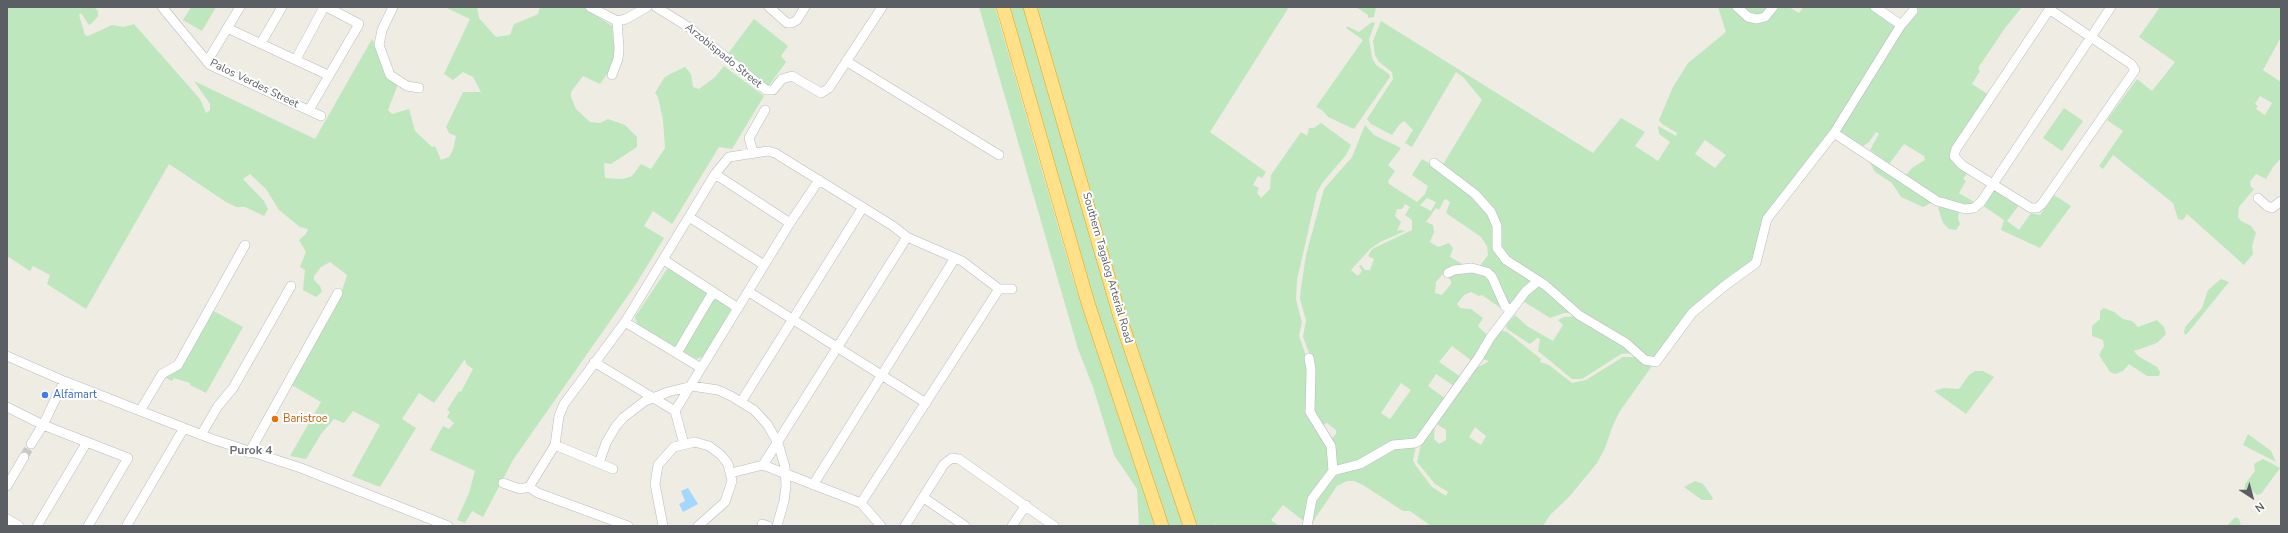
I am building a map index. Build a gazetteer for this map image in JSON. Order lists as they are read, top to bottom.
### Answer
{
  "streets": {
    "highway": ["Southern Tagalog Arterial Road"],
    "street": ["Arzobispado Street", "Palos Verdes Street"]
  },
  "districts": ["Purok 4"],
  "places": ["Alfamart", "Baristroe"],
  "north": "bottom right"
}
